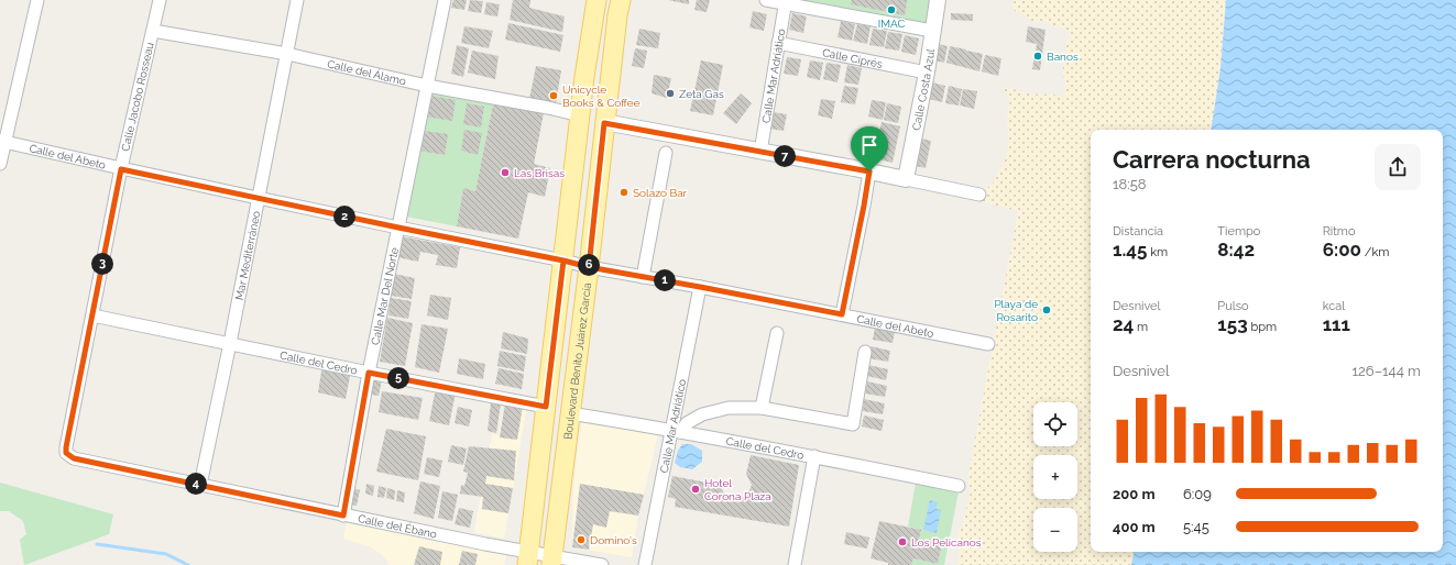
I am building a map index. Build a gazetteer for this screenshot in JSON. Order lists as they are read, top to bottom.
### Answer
{
  "streets": {
    "main road": ["Boulevard Benito Juárez García"],
    "street": [
      "Calle Ciprés",
      "Calle del Álamo",
      "Calle Mar Adriático",
      "Calle Costa Azul",
      "Calle Jacobo Rosseau",
      "Calle del Abeto",
      "Mar Mediterráneo",
      "Calle Mar Del Norte",
      "Calle del Cedro",
      "Calle del Ébano"
    ]
  },
  "crossings": [
    ["Calle Ciprés", "Calle Mar Adriático"],
    ["Calle Ciprés", "Calle Costa Azul"],
    ["Calle del Álamo", "Calle Jacobo Rosseau"],
    ["Calle del Álamo", "Mar Mediterráneo"],
    ["Calle del Álamo", "Calle Mar Del Norte"],
    ["Calle Mar Adriático", "Calle del Abeto"],
    ["Calle Mar Adriático", "Calle del Cedro"],
    ["Calle Jacobo Rosseau", "Calle del Abeto"],
    ["Calle Jacobo Rosseau", "Calle del Cedro"],
    ["Calle Jacobo Rosseau", "Calle del Ébano"],
    ["Calle del Abeto", "Mar Mediterráneo"],
    ["Calle del Abeto", "Calle Mar Del Norte"],
    ["Calle del Abeto", "Boulevard Benito Juárez García"],
    ["Mar Mediterráneo", "Calle del Cedro"],
    ["Mar Mediterráneo", "Calle del Ébano"],
    ["Calle Mar Del Norte", "Calle del Cedro"],
    ["Calle Mar Del Norte", "Calle del Ébano"],
    ["Boulevard Benito Juárez García", "Calle del Cedro"],
    ["Boulevard Benito Juárez García", "Calle del Ébano"]
  ],
  "places": [
    "IMAC",
    "Banos",
    "Zeta Gas",
    "Unicycle Books & Coffee",
    "Las Brisas",
    "Solazo Bar",
    "Playa de Rosarito",
    "Hotel Corona Plaza",
    "Domino's",
    "Los Pelicanos"
  ],
  "page": {
    "heading": ["Carrera nocturna", "18:58"],
    "pins": [
      "7",
      "2",
      "3",
      "6",
      "1",
      "5",
      "4"
    ],
    "stats": [
      ["Distancia", "1.45 km"],
      ["Tiempo", "8:42"],
      ["Ritmo", "6:00 /km"],
      ["Desnivel", "24 m"],
      ["Pulso", "153 bpm"],
      ["kcal", "111"]
    ],
    "chart": ["Desnivel", "126–144 m"],
    "map_buttons": ["+", "−"],
    "list": [
      {
        "name": "200 m",
        "note": "6:09"
      },
      {
        "name": "400 m",
        "note": "5:45"
      }
    ]
  }
}
